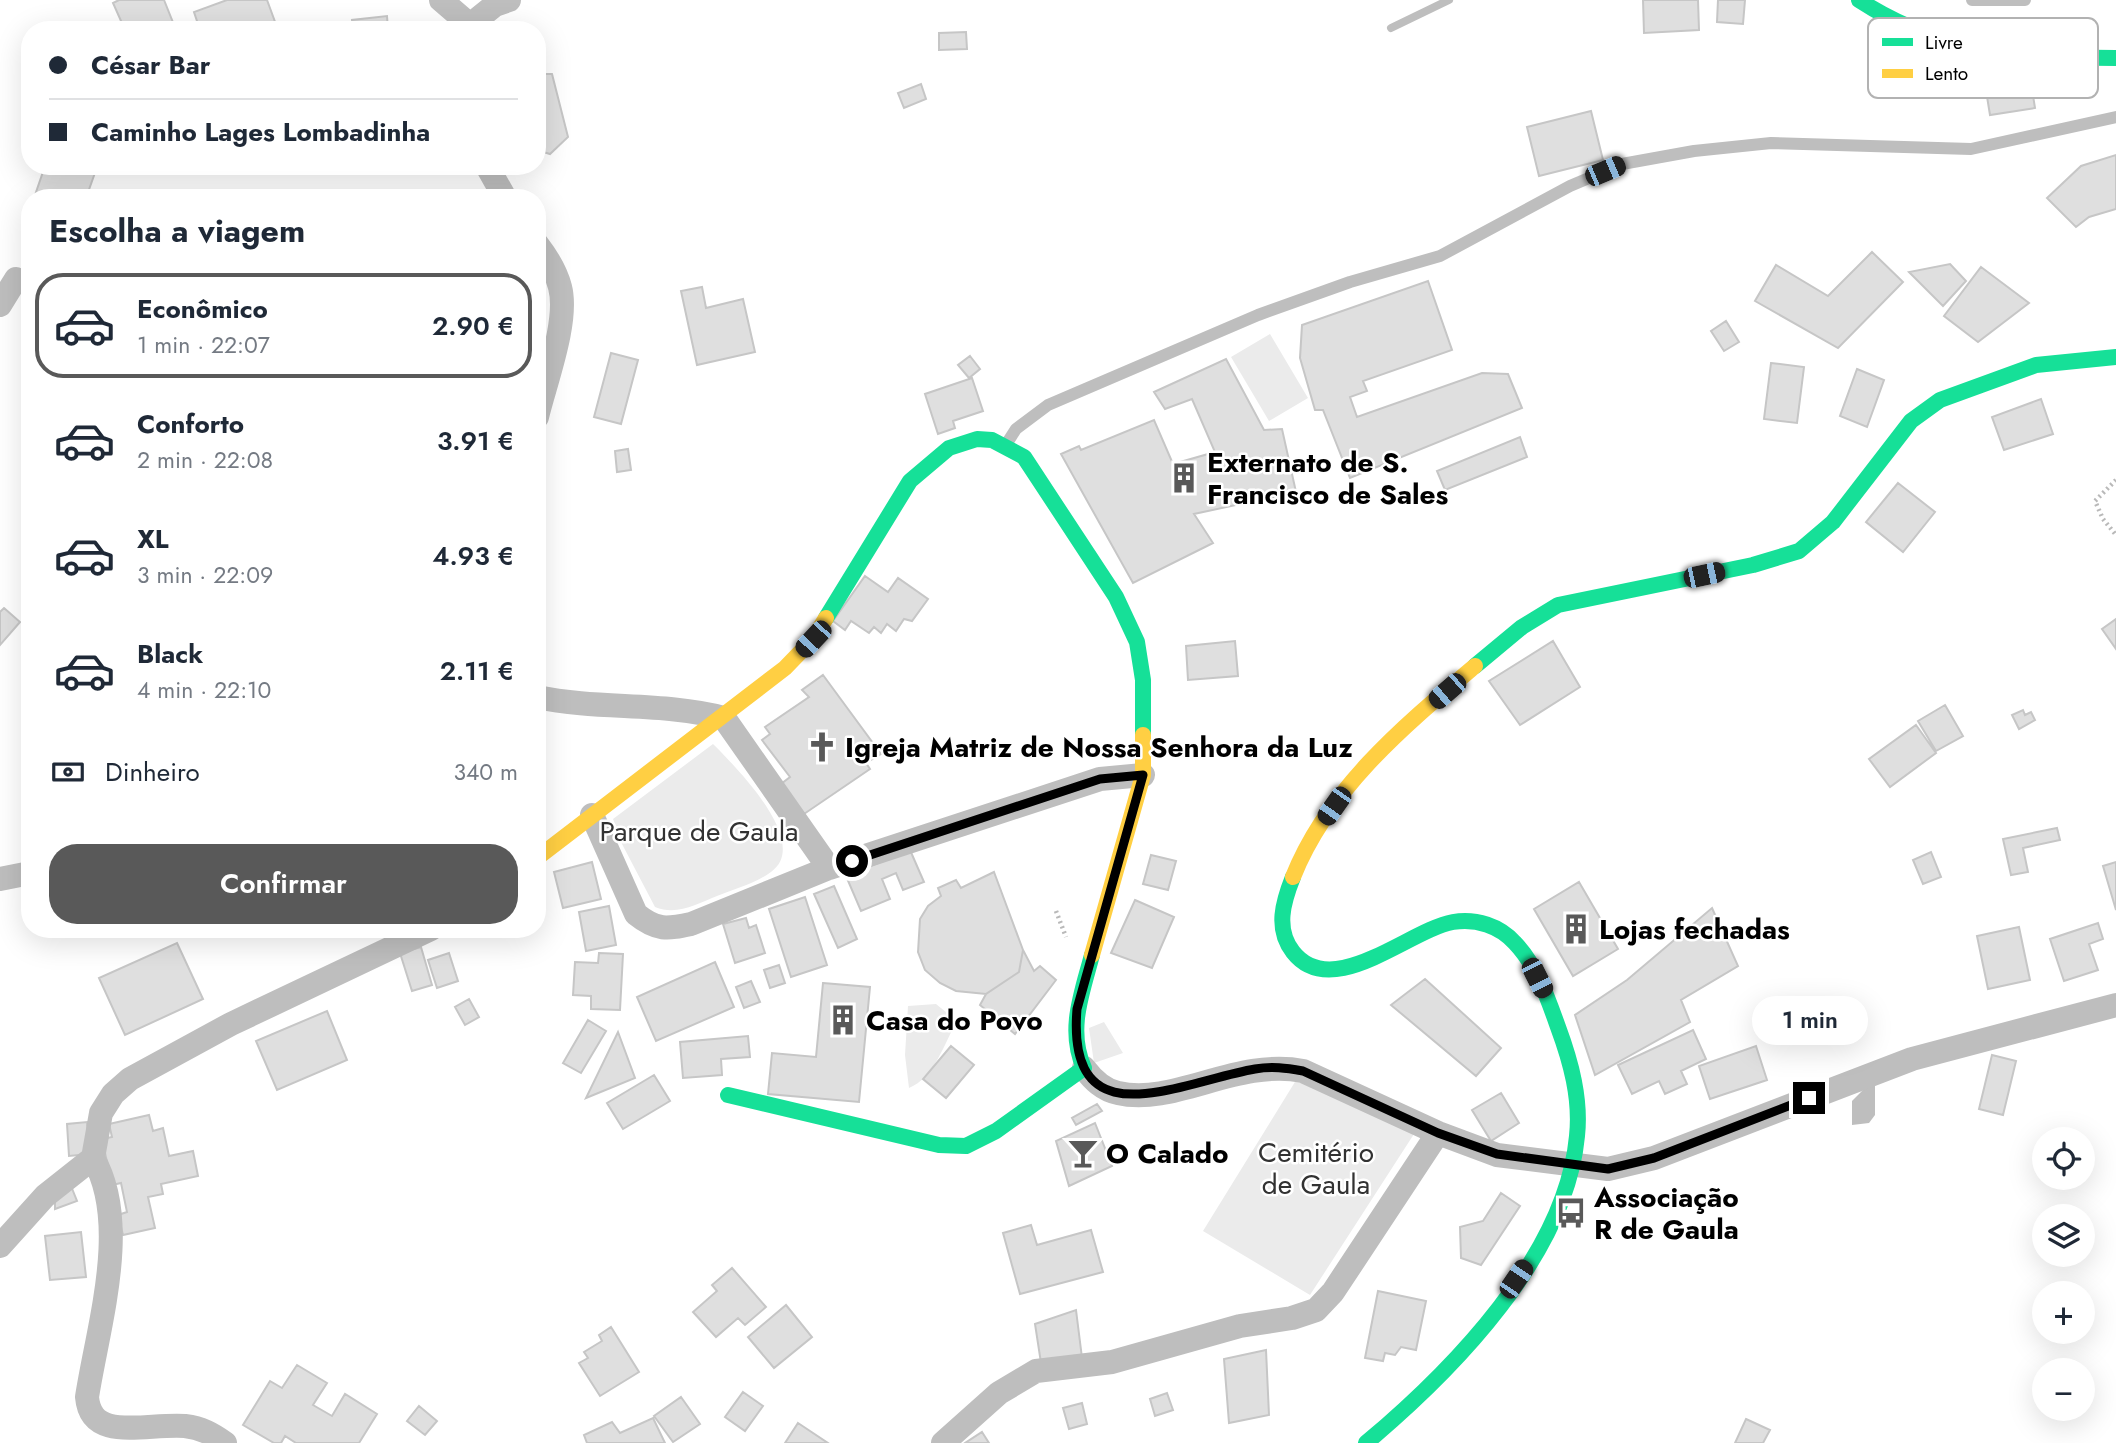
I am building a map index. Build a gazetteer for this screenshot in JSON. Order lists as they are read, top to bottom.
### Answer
{
  "parks": ["Parque de Gaula", "Cemitério de Gaula"],
  "places": {
    "building": ["Externato de S. Francisco de Sales", "Lojas fechadas", "Casa do Povo"],
    "church": ["Igreja Matriz de Nossa Senhora da Luz"],
    "bar": ["O Calado"],
    "bus stop": ["Associação R de Gaula"]
  },
  "legend": ["Livre", "Lento"],
  "page": {
    "banner": ["César Bar", "Caminho Lages Lombadinha"],
    "heading": "Escolha a viagem",
    "list": [
      {
        "name": "Econômico",
        "note": "1 min · 22:07",
        "value": "2.90 €"
      },
      {
        "name": "Conforto",
        "note": "2 min · 22:08",
        "value": "3.91 €"
      },
      {
        "name": "XL",
        "note": "3 min · 22:09",
        "value": "4.93 €"
      },
      {
        "name": "Black",
        "note": "4 min · 22:10",
        "value": "2.11 €"
      }
    ],
    "pay": ["Dinheiro", "340 m"],
    "buttons": "Confirmar",
    "bubble": "1 min",
    "map_buttons": ["+", "−"]
  }
}
